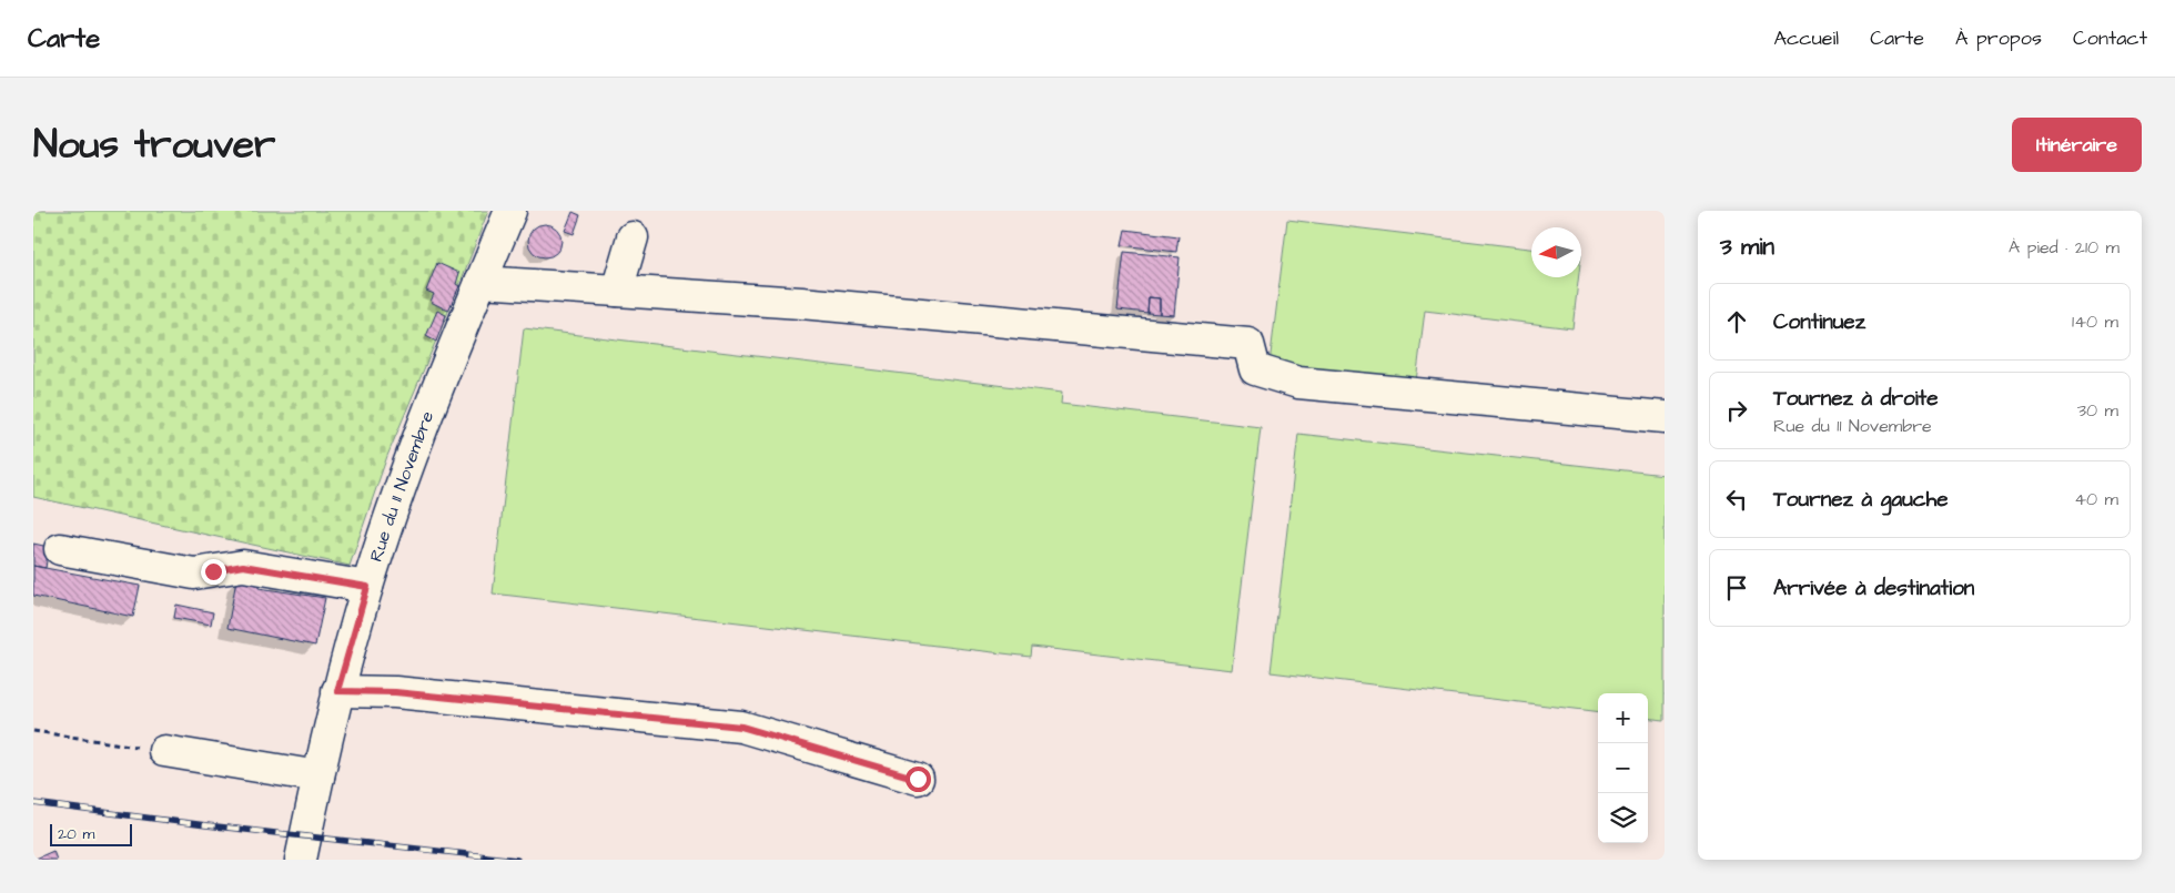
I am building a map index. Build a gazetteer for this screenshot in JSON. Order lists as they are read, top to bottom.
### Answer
{
  "streets": {
    "street": ["Rue du 11 Novembre"]
  },
  "scale_bar": "20 m",
  "north": "left",
  "page": {
    "header": "Carte",
    "nav": [
      "Accueil",
      "Carte",
      "À propos",
      "Contact"
    ],
    "title": "Nous trouver",
    "buttons": "Itinéraire",
    "heading": ["3 min", "À pied · 210 m"],
    "list": [
      ["Continuez", "140 m"],
      ["Tournez à droite", "Rue du 11 Novembre", "30 m"],
      ["Tournez à gauche", "40 m"],
      "Arrivée à destination"
    ],
    "map_buttons": ["+", "−"],
    "scale": "20 m"
  }
}
